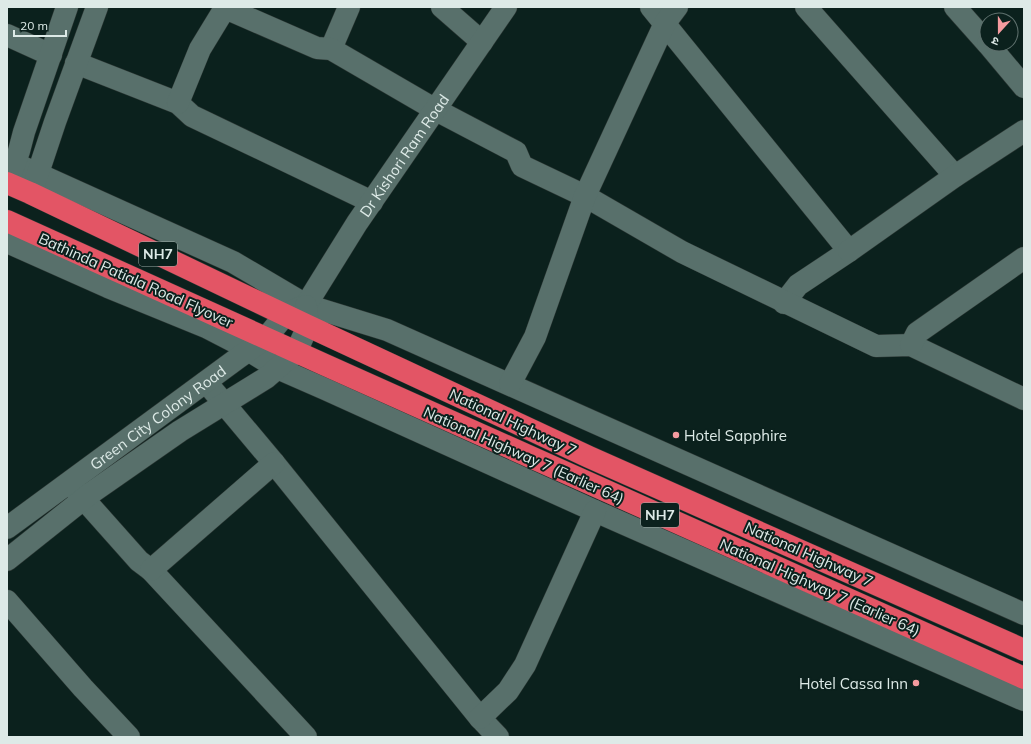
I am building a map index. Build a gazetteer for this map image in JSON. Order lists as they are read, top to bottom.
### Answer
{
  "streets": {
    "highway": [
      "NH7",
      "Bathinda Patiala Road Flyover",
      "National Highway 7",
      "National Highway 7 (Earlier 64)"
    ],
    "street": ["Dr Kishori Ram Road", "Green City Colony Road"]
  },
  "crossings": [
    ["Dr Kishori Ram Road", "National Highway 7"],
    ["Dr Kishori Ram Road", "National Highway 7 (Earlier 64)"],
    ["Bathinda Patiala Road Flyover", "Green City Colony Road"],
    ["Bathinda Patiala Road Flyover", "National Highway 7 (Earlier 64)"],
    ["Green City Colony Road", "National Highway 7"],
    ["Green City Colony Road", "National Highway 7 (Earlier 64)"]
  ],
  "places": ["Hotel Sapphire", "Hotel Cassa Inn"],
  "scale_bar": "20 m",
  "north": "bottom"
}
